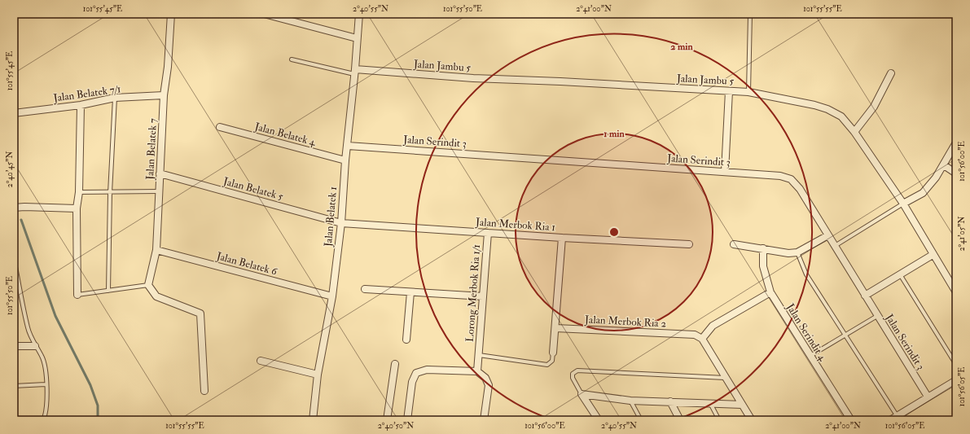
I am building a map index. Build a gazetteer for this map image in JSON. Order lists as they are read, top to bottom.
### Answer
{
  "streets": {
    "street": [
      "Jalan Jambu 5",
      "Jalan Belatek 7/1",
      "Jalan Belatek 4",
      "Jalan Serindit 3",
      "Jalan Belatek 7",
      "Jalan Belatek 5",
      "Jalan Belatek 1",
      "Jalan Merbok Ria 1",
      "Jalan Belatek 6",
      "Lorong Merbok Ria 1/1",
      "Jalan Merbok Ria 2",
      "Jalan Serindit 4"
    ]
  },
  "crossings": [
    ["Jalan Jambu 5", "Jalan Belatek 1"],
    ["Jalan Belatek 7/1", "Jalan Belatek 7"],
    ["Jalan Belatek 4", "Jalan Belatek 1"],
    ["Jalan Serindit 3", "Jalan Belatek 1"],
    ["Jalan Belatek 7", "Jalan Belatek 5"],
    ["Jalan Belatek 7", "Jalan Belatek 6"],
    ["Jalan Belatek 5", "Jalan Belatek 1"],
    ["Jalan Belatek 5", "Jalan Merbok Ria 1"],
    ["Jalan Belatek 1", "Jalan Merbok Ria 1"],
    ["Jalan Belatek 1", "Jalan Belatek 6"],
    ["Jalan Merbok Ria 1", "Lorong Merbok Ria 1/1"]
  ],
  "coordinates": [
    "101°55'45\"E",
    "2°40'55\"N",
    "101°55'50\"E",
    "2°41'00\"N",
    "101°55'55\"E",
    "101°56'00\"E",
    "2°40'45\"N",
    "2°41'05\"N",
    "101°56'05\"E",
    "2°40'50\"N"
  ],
  "rings": ["2 min", "1 min"]
}
